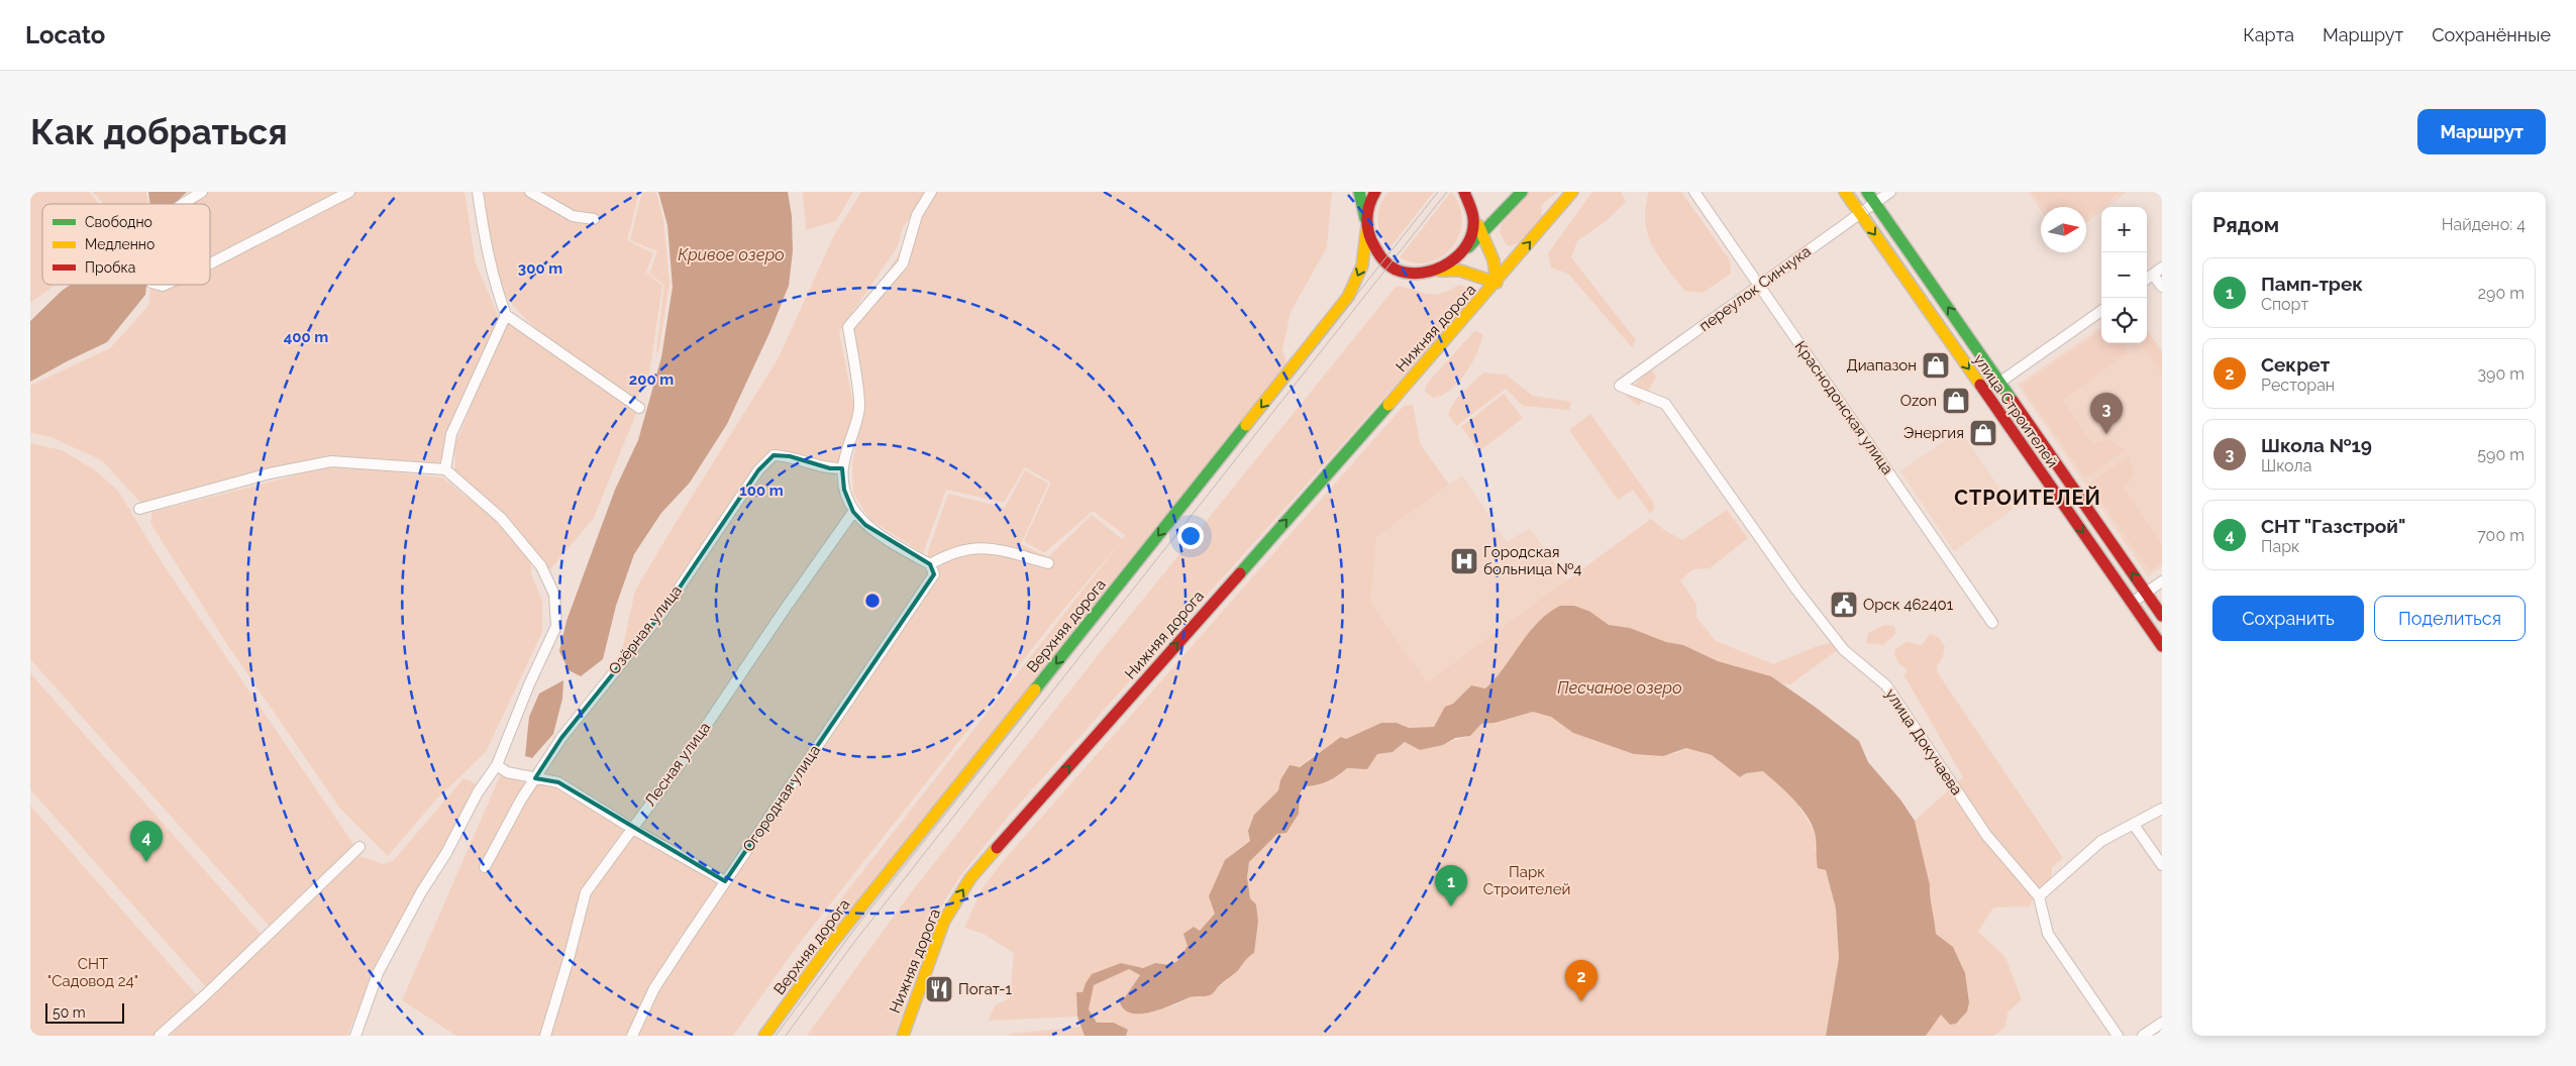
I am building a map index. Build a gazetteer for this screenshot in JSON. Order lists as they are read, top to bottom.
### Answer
{
  "streets": {
    "main road": ["Нижняя дорога", "улица Строителей", "Верхняя дорога"],
    "street": [
      "переулок Синчука",
      "Краснодонская улица",
      "Озёрная улица",
      "улица Докучаева",
      "Лесная улица",
      "Огородная улица"
    ]
  },
  "crossings": [
    ["переулок Синчука", "Краснодонская улица"],
    ["переулок Синчука", "улица Строителей"],
    ["переулок Синчука", "улица Докучаева"]
  ],
  "one_way": ["Нижняя дорога", "Верхняя дорога"],
  "districts": ["СТРОИТЕЛЕЙ"],
  "water": ["Кривое озеро", "Песчаное озеро"],
  "parks": ["Парк Строителей", "СНТ \"Садовод 24\""],
  "places": {
    "shop": ["Диапазон", "Ozon", "Энергия"],
    "hospital": ["Городская больница №4"],
    "public building": ["Орск 462401"],
    "restaurant": ["Погат-1"]
  },
  "legend": ["Свободно", "Медленно", "Пробка"],
  "scale_bar": "50 m",
  "north": "right",
  "page": {
    "header": "Locato",
    "nav": ["Карта", "Маршрут", "Сохранённые"],
    "buttons": [
      "Маршрут",
      ["Сохранить", "Поделиться"]
    ],
    "title": "Как добраться",
    "heading": ["Рядом", "Найдено: 4"],
    "map_buttons": ["+", "−"],
    "list": [
      {
        "mark": "1",
        "name": "Памп-трек",
        "note": "Спорт",
        "value": "290 m"
      },
      {
        "mark": "2",
        "name": "Секрет",
        "note": "Ресторан",
        "value": "390 m"
      },
      {
        "mark": "3",
        "name": "Школа №19",
        "note": "Школа",
        "value": "590 m"
      },
      {
        "mark": "4",
        "name": "СНТ \"Газстрой\"",
        "note": "Парк",
        "value": "700 m"
      }
    ],
    "pins": [
      "3",
      "4",
      "1",
      "2"
    ],
    "scale": "50 m"
  },
  "rings": [
    "300 m",
    "400 m",
    "200 m",
    "100 m"
  ]
}
